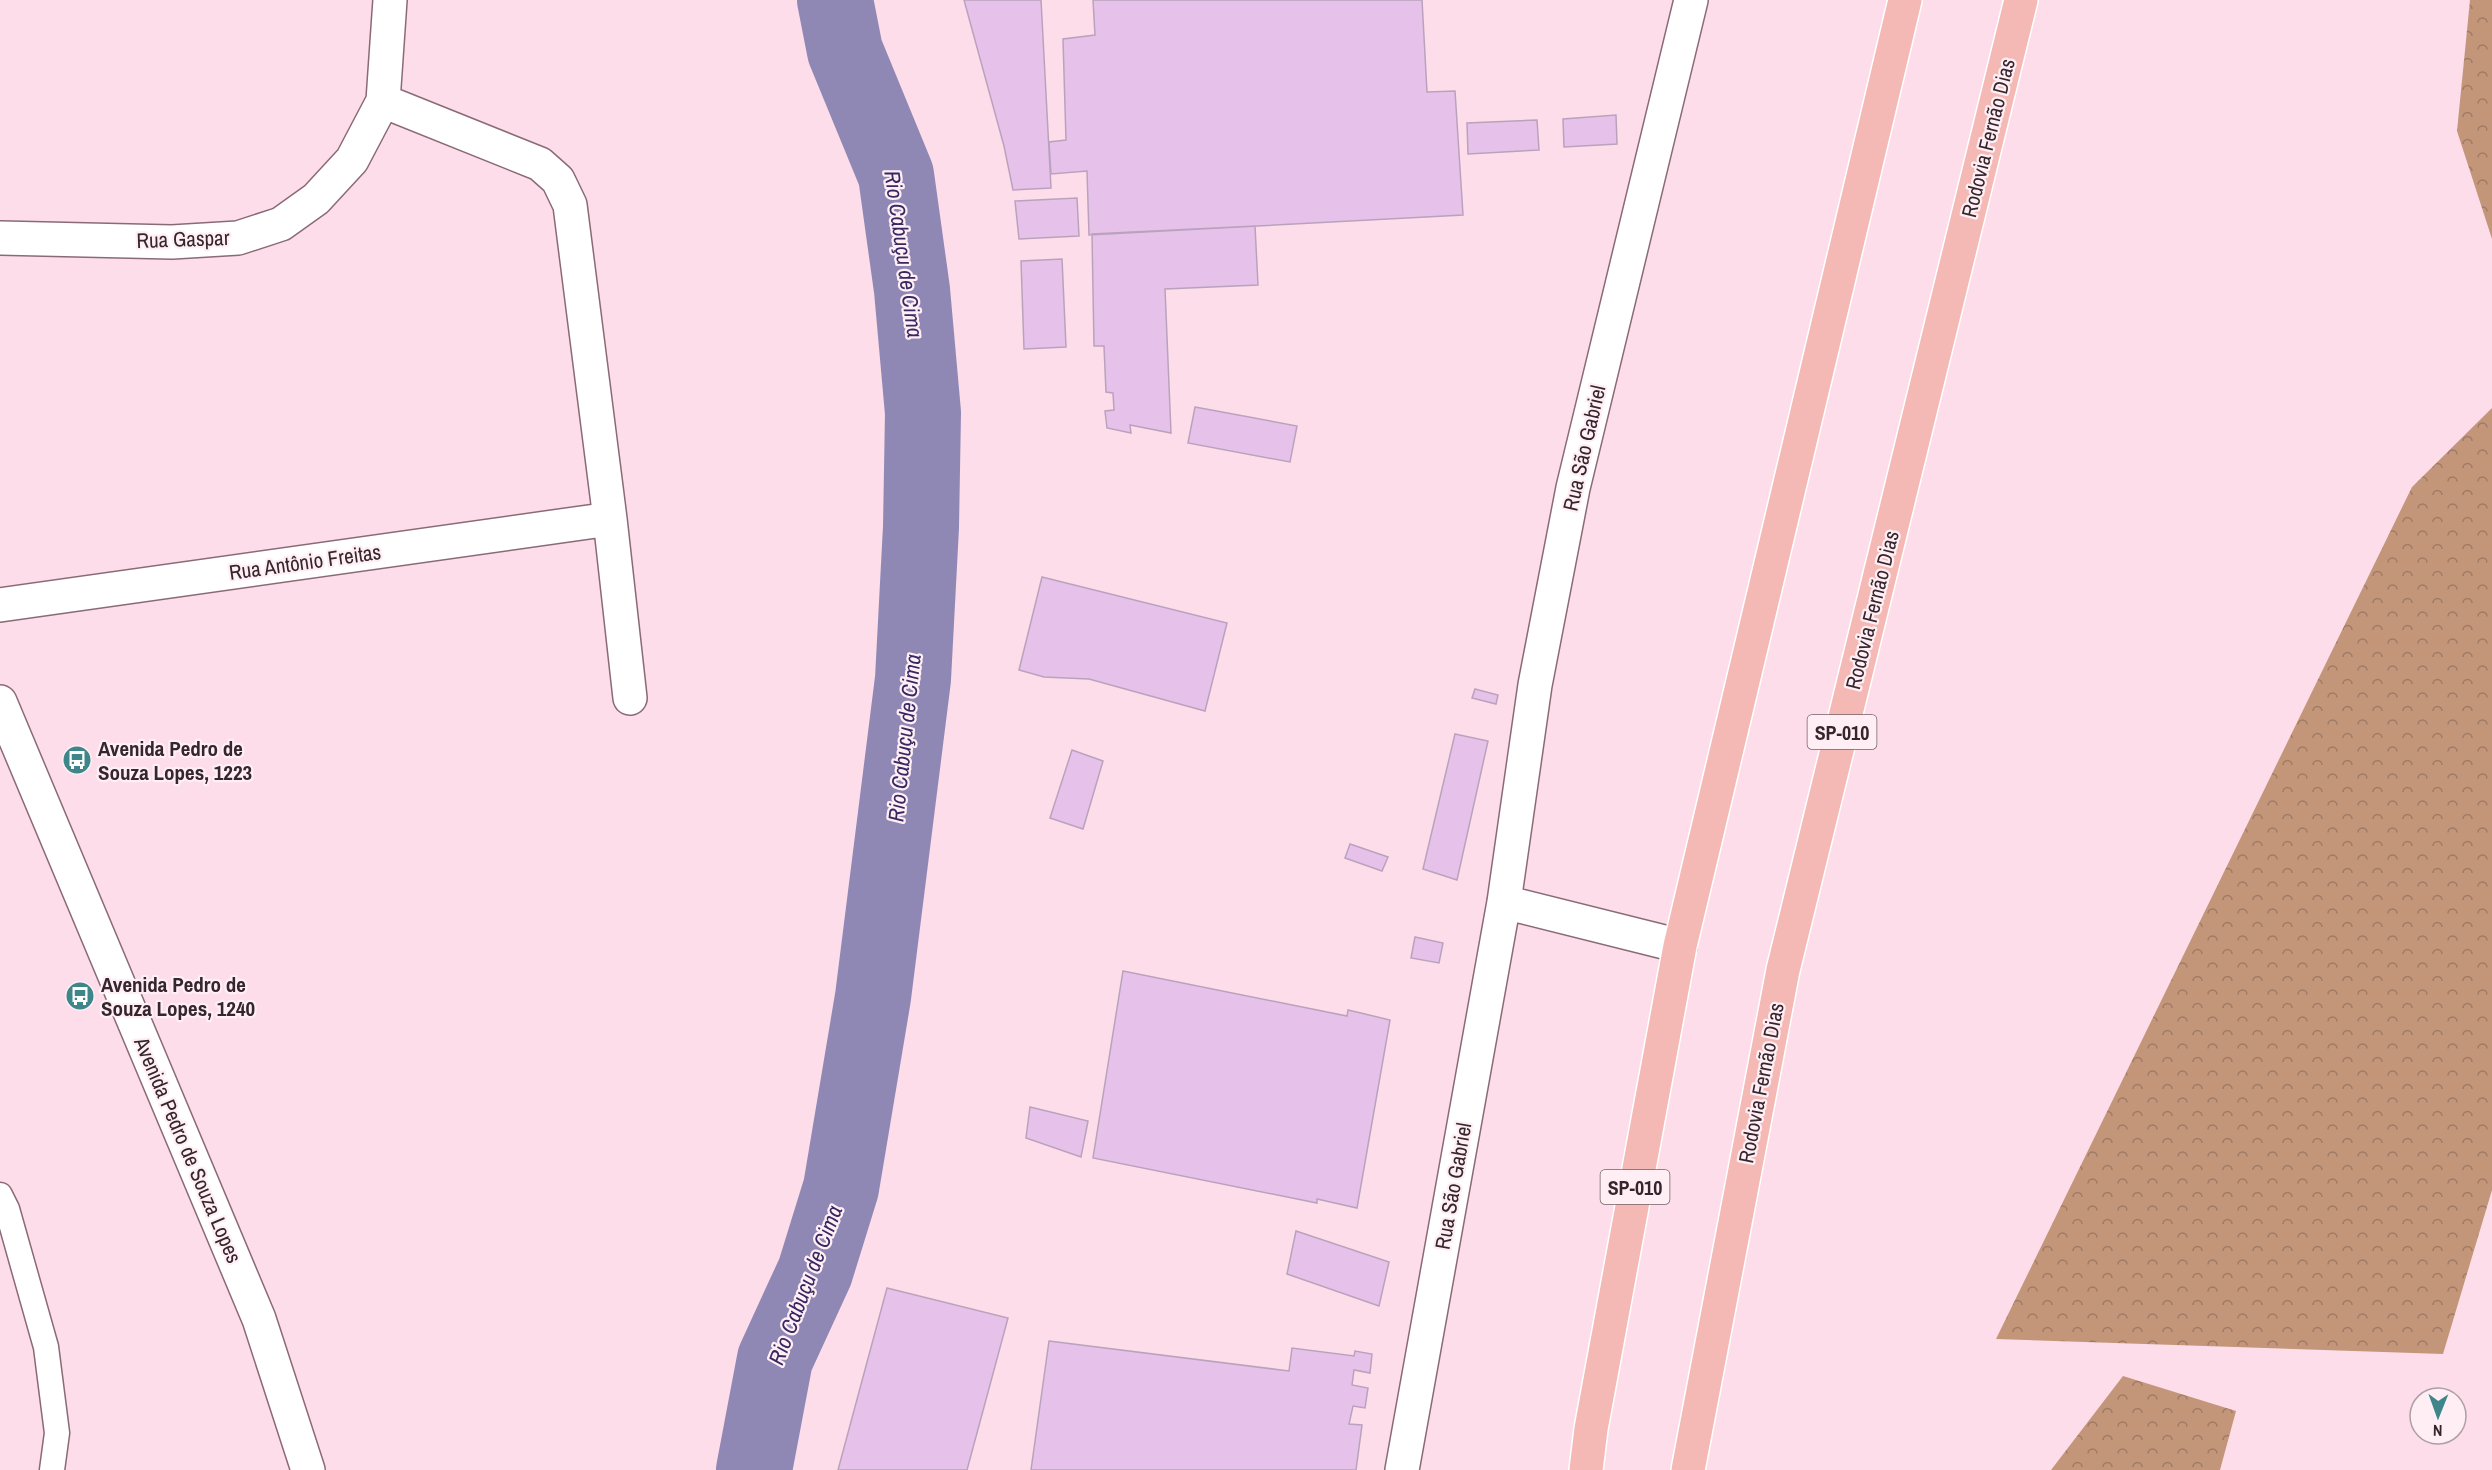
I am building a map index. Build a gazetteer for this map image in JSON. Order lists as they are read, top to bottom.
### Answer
{
  "streets": {
    "highway": ["Rodovia Fernão Dias", "SP-010"],
    "street": [
      "Rua Gaspar",
      "Rua São Gabriel",
      "Rua Antônio Freitas",
      "Avenida Pedro de Souza Lopes"
    ]
  },
  "water": ["Rio Cabuçu de Cima"],
  "places": {
    "bus stop": ["Avenida Pedro de Souza Lopes, 1223", "Avenida Pedro de Souza Lopes, 1240"]
  },
  "north": "bottom"
}
